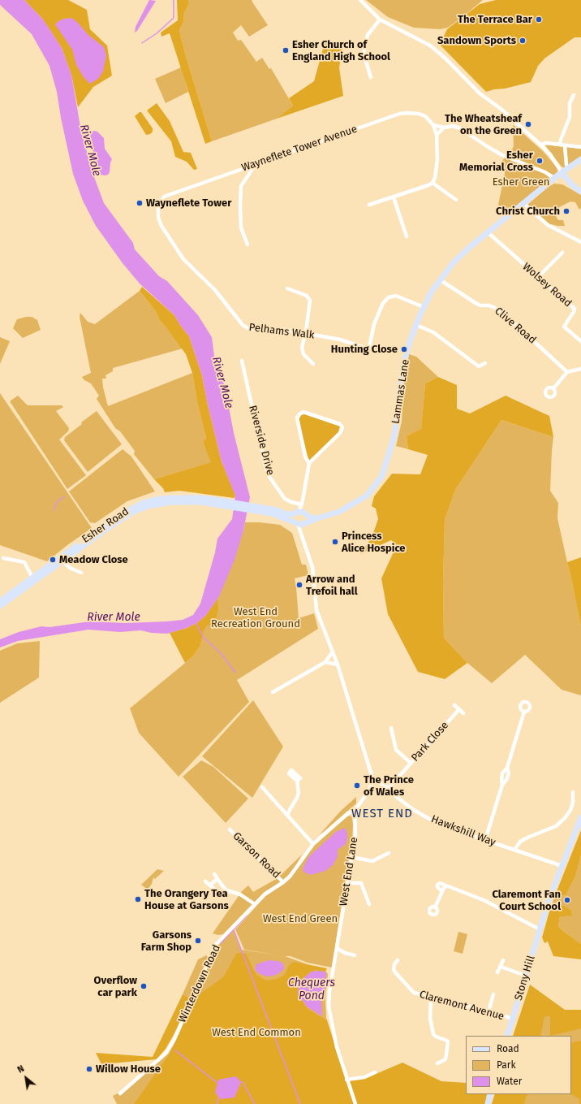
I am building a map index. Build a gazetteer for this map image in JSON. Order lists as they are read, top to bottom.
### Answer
{
  "streets": {
    "main road": ["Lammas Lane", "Esher Road", "Stony Hill"],
    "street": [
      "Wayneflete Tower Avenue",
      "Wolsey Road",
      "Clive Road",
      "Pelhams Walk",
      "Riverside Drive",
      "Park Close",
      "Hawkshill Way",
      "Garson Road",
      "West End Lane",
      "Winterdown Road",
      "Claremont Avenue"
    ]
  },
  "crossings": [
    ["Wayneflete Tower Avenue", "Pelhams Walk"],
    ["Wayneflete Tower Avenue", "Lammas Lane"],
    ["Wolsey Road", "Lammas Lane"],
    ["Clive Road", "Lammas Lane"],
    ["Pelhams Walk", "Lammas Lane"],
    ["Park Close", "Hawkshill Way"],
    ["Hawkshill Way", "Stony Hill"],
    ["Garson Road", "Winterdown Road"],
    ["West End Lane", "Winterdown Road"],
    ["Stony Hill", "Claremont Avenue"]
  ],
  "districts": ["WEST END"],
  "water": ["River Mole", "Chequers Pond"],
  "parks": [
    "Esher Green",
    "West End Recreation Ground",
    "West End Green",
    "West End Common"
  ],
  "places": [
    "The Terrace Bar",
    "Sandown Sports",
    "Esher Church of England High School",
    "The Wheatsheaf on the Green",
    "Esher Memorial Cross",
    "Wayneflete Tower",
    "Christ Church",
    "Hunting Close",
    "Princess Alice Hospice",
    "Meadow Close",
    "Arrow and Trefoil hall",
    "The Prince of Wales",
    "The Orangery Tea House at Garsons",
    "Claremont Fan Court School",
    "Garsons Farm Shop",
    "Overflow car park",
    "Willow House"
  ],
  "legend": ["Road", "Park", "Water"],
  "north": "top left"
}
